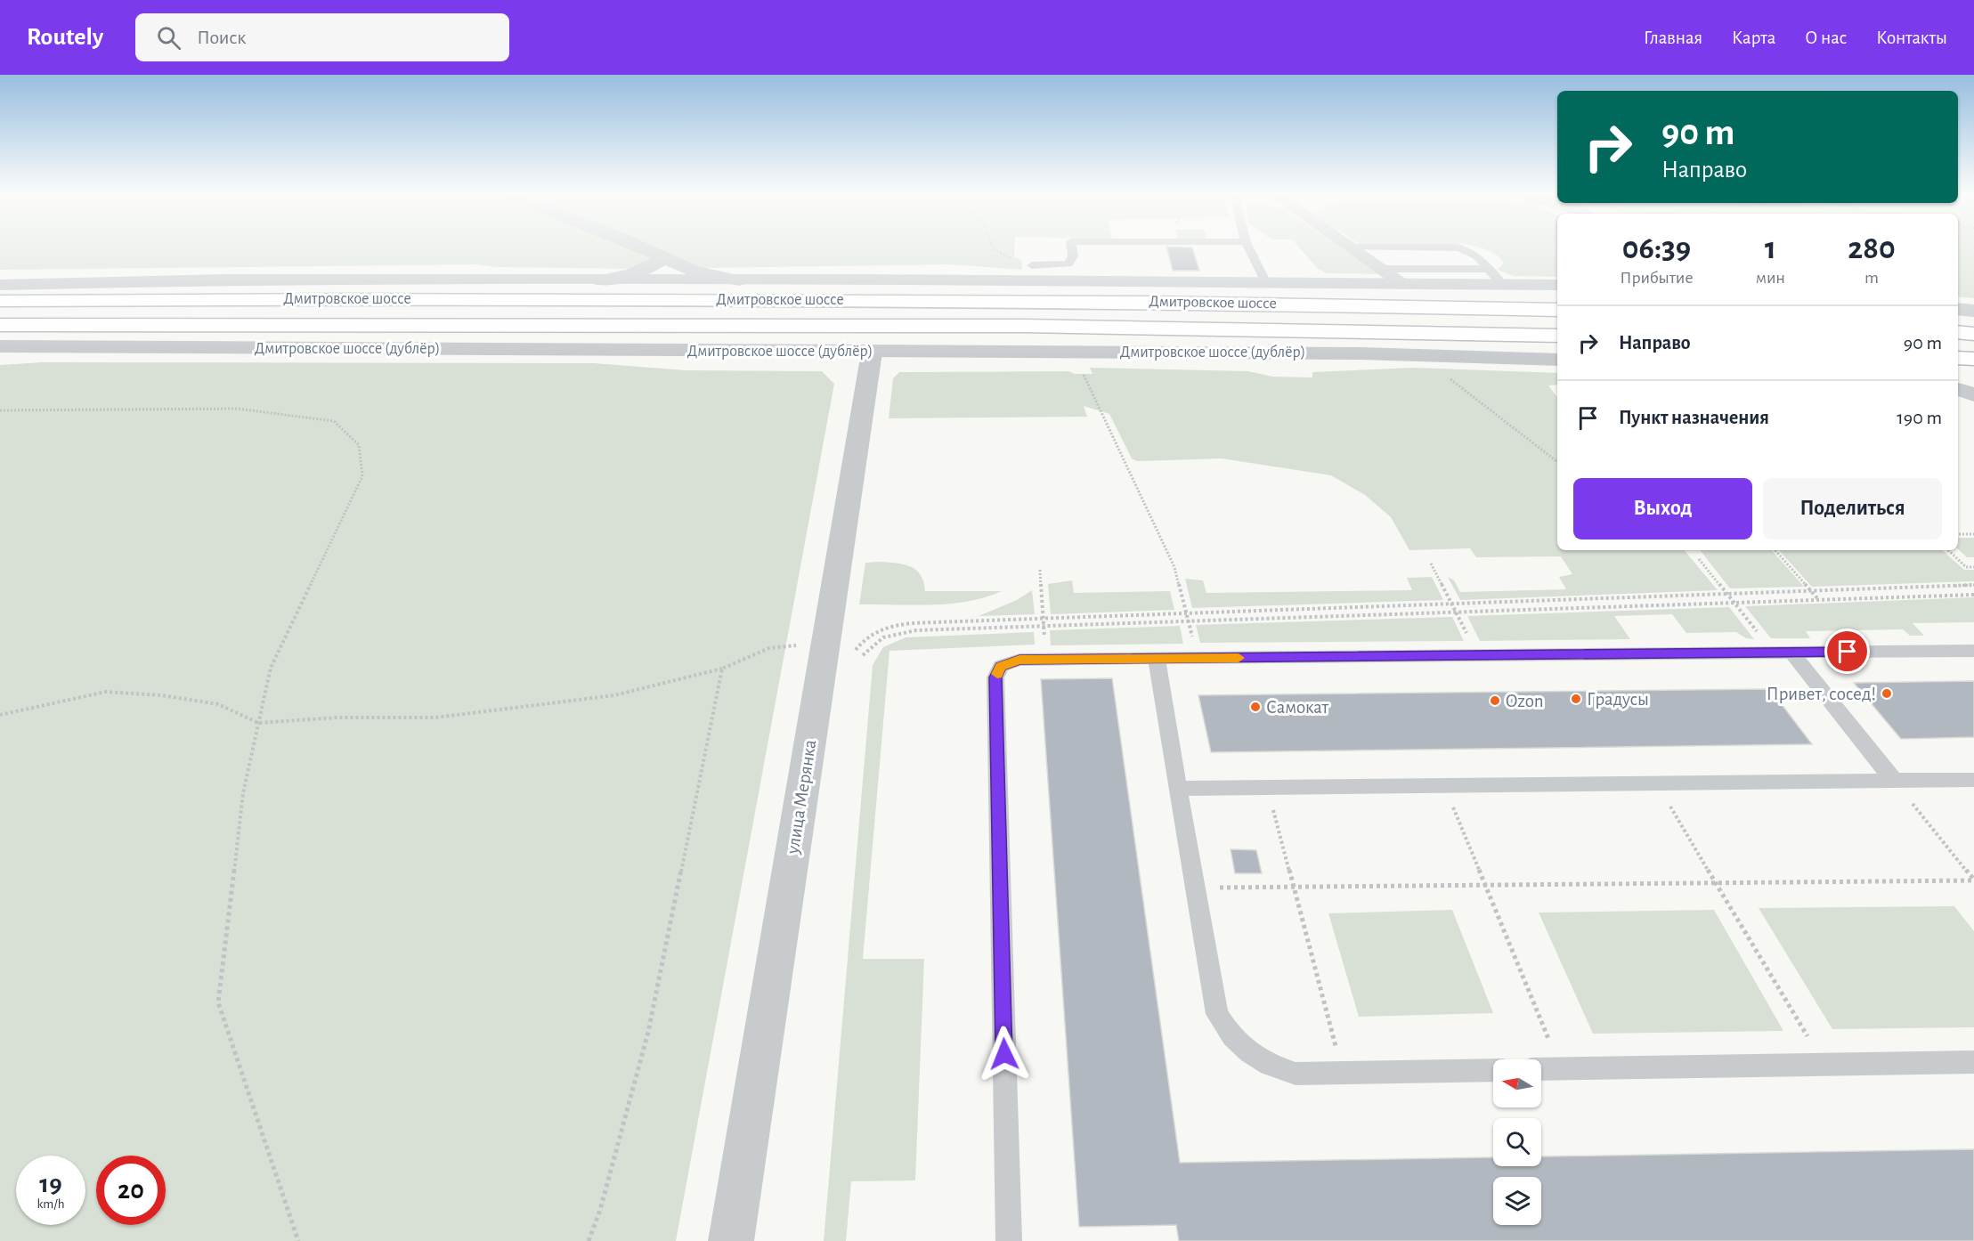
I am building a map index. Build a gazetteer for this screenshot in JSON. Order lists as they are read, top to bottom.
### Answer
{
  "streets": {
    "highway": ["Дмитровское шоссе"],
    "street": ["Дмитровское шоссе (дублёр)", "улица Мерянка"]
  },
  "crossings": [
    ["Дмитровское шоссе (дублёр)", "улица Мерянка"]
  ],
  "places": [
    "Привет, сосед!",
    "Градусы",
    "Ozon",
    "Самокат"
  ],
  "north": "left",
  "page": {
    "header": "Routely",
    "search": "Поиск",
    "nav": [
      "Главная",
      "Карта",
      "О нас",
      "Контакты"
    ],
    "turn": ["90 m", "Направо"],
    "eta": [
      "06:39",
      "Прибытие",
      "1",
      "мин",
      "280",
      "m"
    ],
    "list": [
      {
        "name": "Направо",
        "value": "90 m"
      },
      {
        "name": "Пункт назначения",
        "value": "190 m"
      }
    ],
    "buttons": ["Выход", "Поделиться"],
    "speed": "19 km/h",
    "limit": "20"
  }
}
